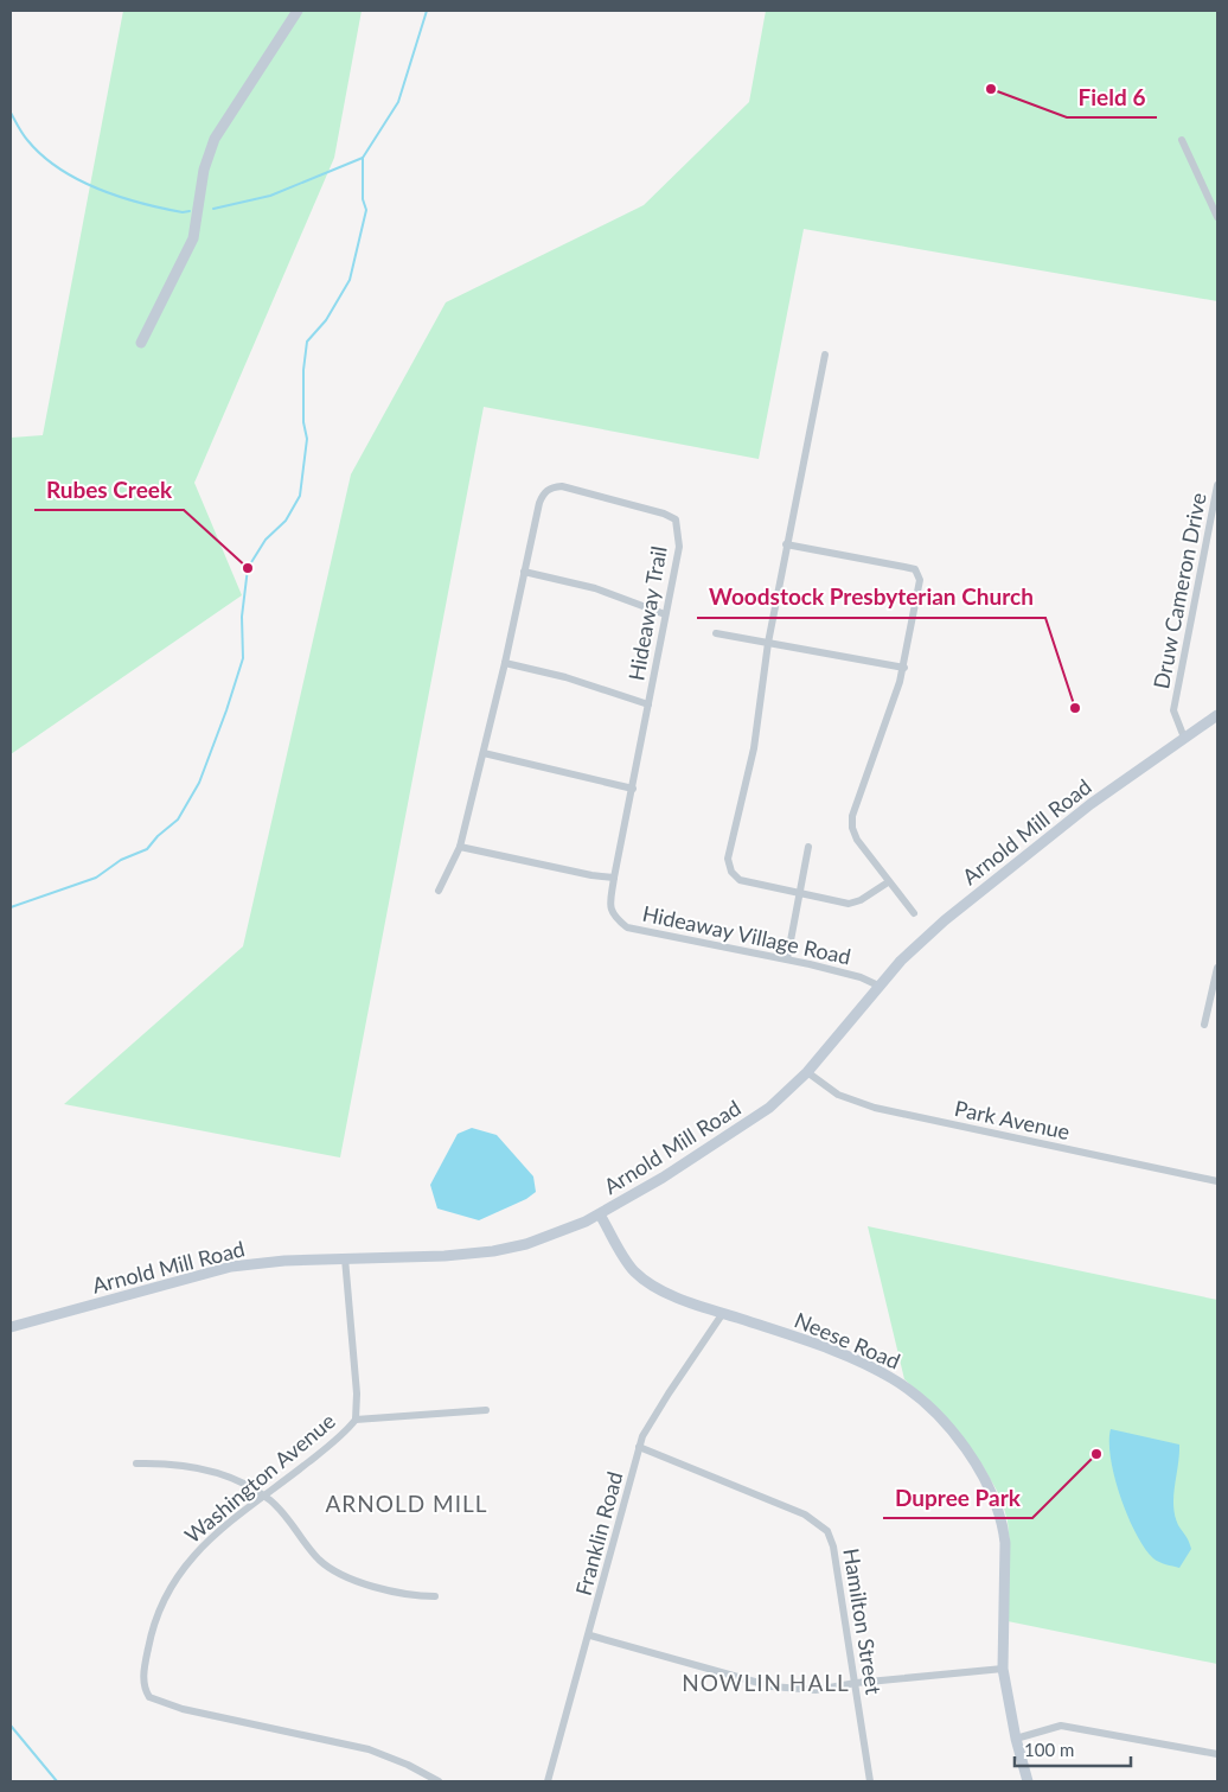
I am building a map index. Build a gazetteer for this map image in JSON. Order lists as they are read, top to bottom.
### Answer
{
  "streets": {
    "main road": ["Arnold Mill Road", "Neese Road"],
    "street": [
      "Druw Cameron Drive",
      "Hideaway Trail",
      "Hideaway Village Road",
      "Park Avenue",
      "Washington Avenue",
      "Franklin Road",
      "Hamilton Street"
    ]
  },
  "crossings": [
    ["Druw Cameron Drive", "Arnold Mill Road"],
    ["Hideaway Trail", "Hideaway Village Road"],
    ["Arnold Mill Road", "Hideaway Village Road"],
    ["Arnold Mill Road", "Park Avenue"],
    ["Arnold Mill Road", "Neese Road"],
    ["Arnold Mill Road", "Washington Avenue"],
    ["Neese Road", "Franklin Road"],
    ["Franklin Road", "Hamilton Street"]
  ],
  "districts": ["ARNOLD MILL", "NOWLIN HALL"],
  "places": [
    "Field 6",
    "Rubes Creek",
    "Woodstock Presbyterian Church",
    "Dupree Park"
  ],
  "scale_bar": "100 m"
}
